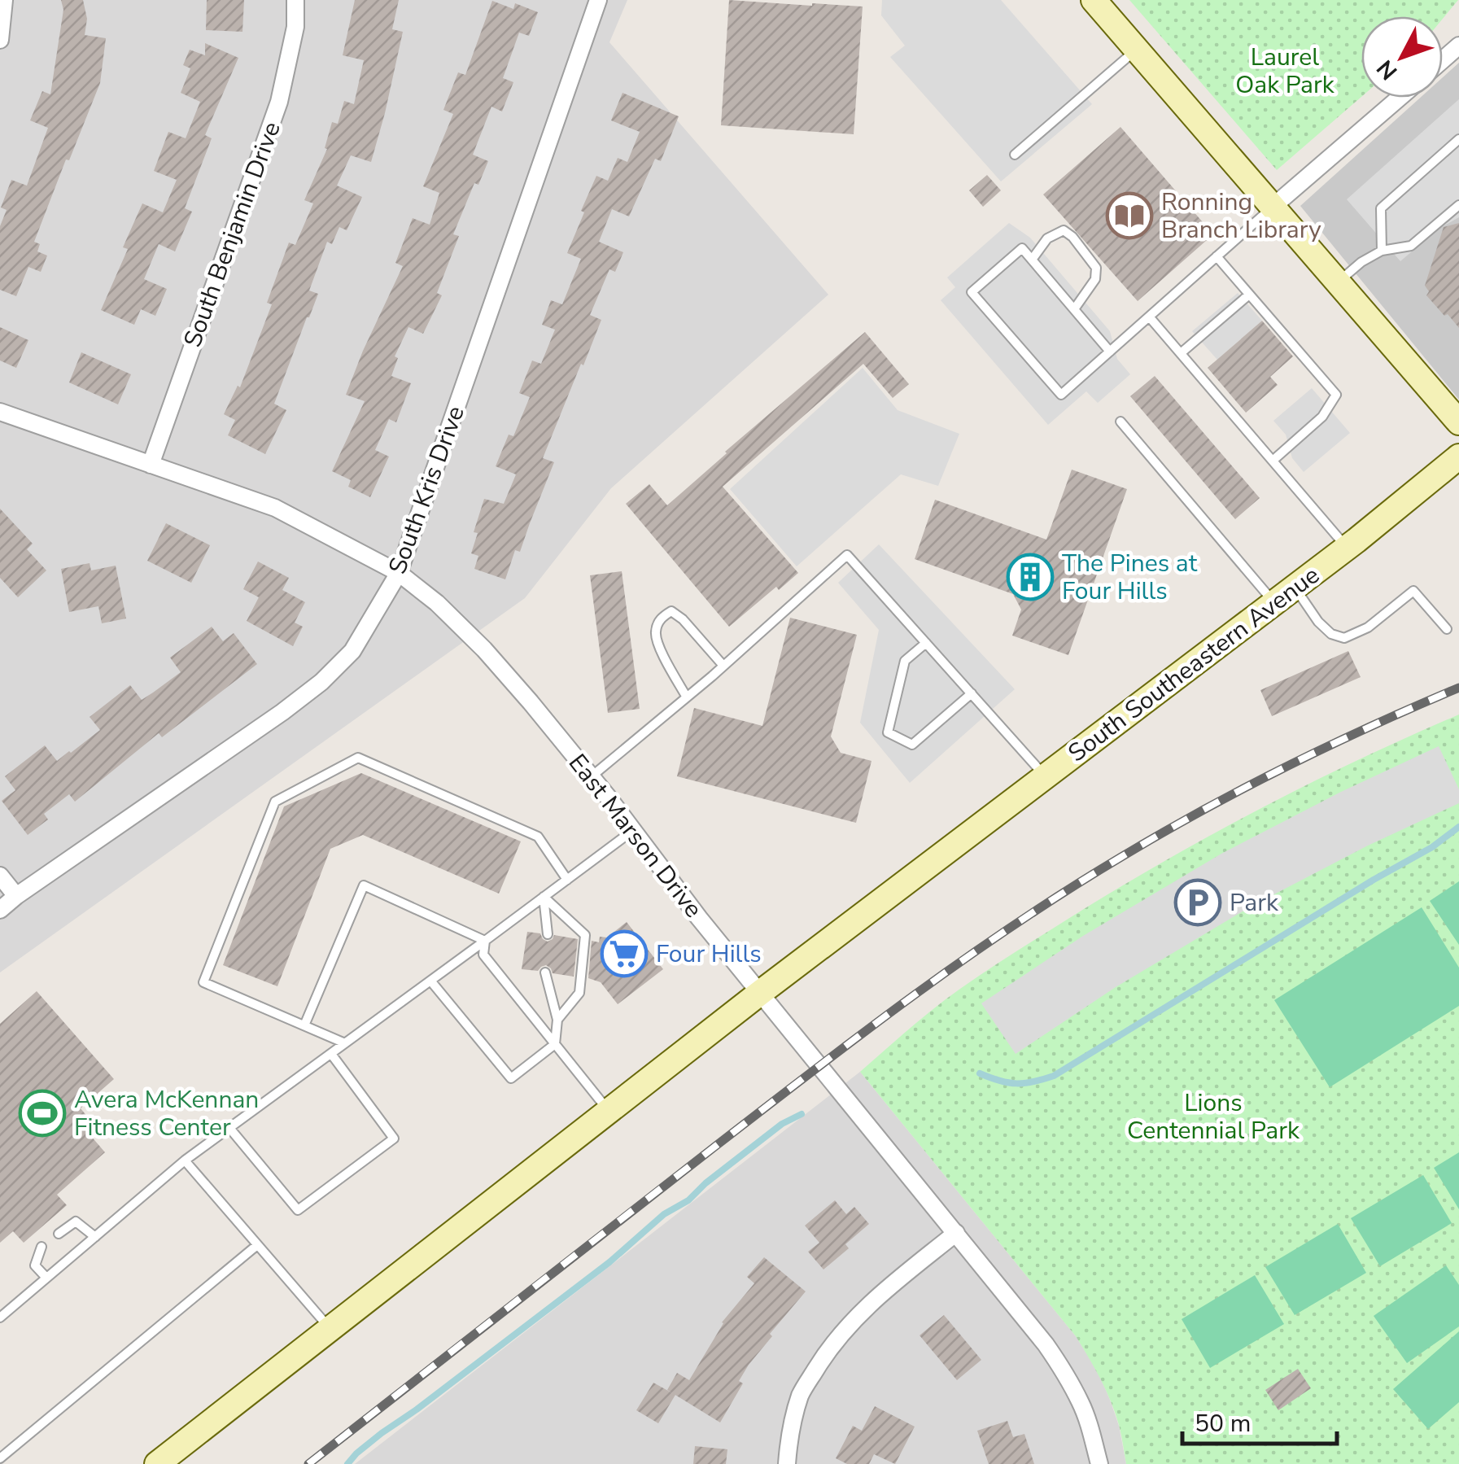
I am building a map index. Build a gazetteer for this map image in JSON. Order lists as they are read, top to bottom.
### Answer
{
  "streets": {
    "main road": ["South Southeastern Avenue"],
    "street": ["South Benjamin Drive", "South Kris Drive", "East Marson Drive"]
  },
  "crossings": [
    ["South Benjamin Drive", "East Marson Drive"],
    ["South Kris Drive", "East Marson Drive"],
    ["South Southeastern Avenue", "East Marson Drive"]
  ],
  "parks": ["Laurel Oak Park", "Lions Centennial Park"],
  "places": {
    "library": ["Ronning Branch Library"],
    "building": ["The Pines at Four Hills"],
    "parking": ["Park"],
    "supermarket": ["Four Hills"],
    "sports": ["Avera McKennan Fitness Center"]
  },
  "scale_bar": "50 m",
  "north": "bottom left"
}
